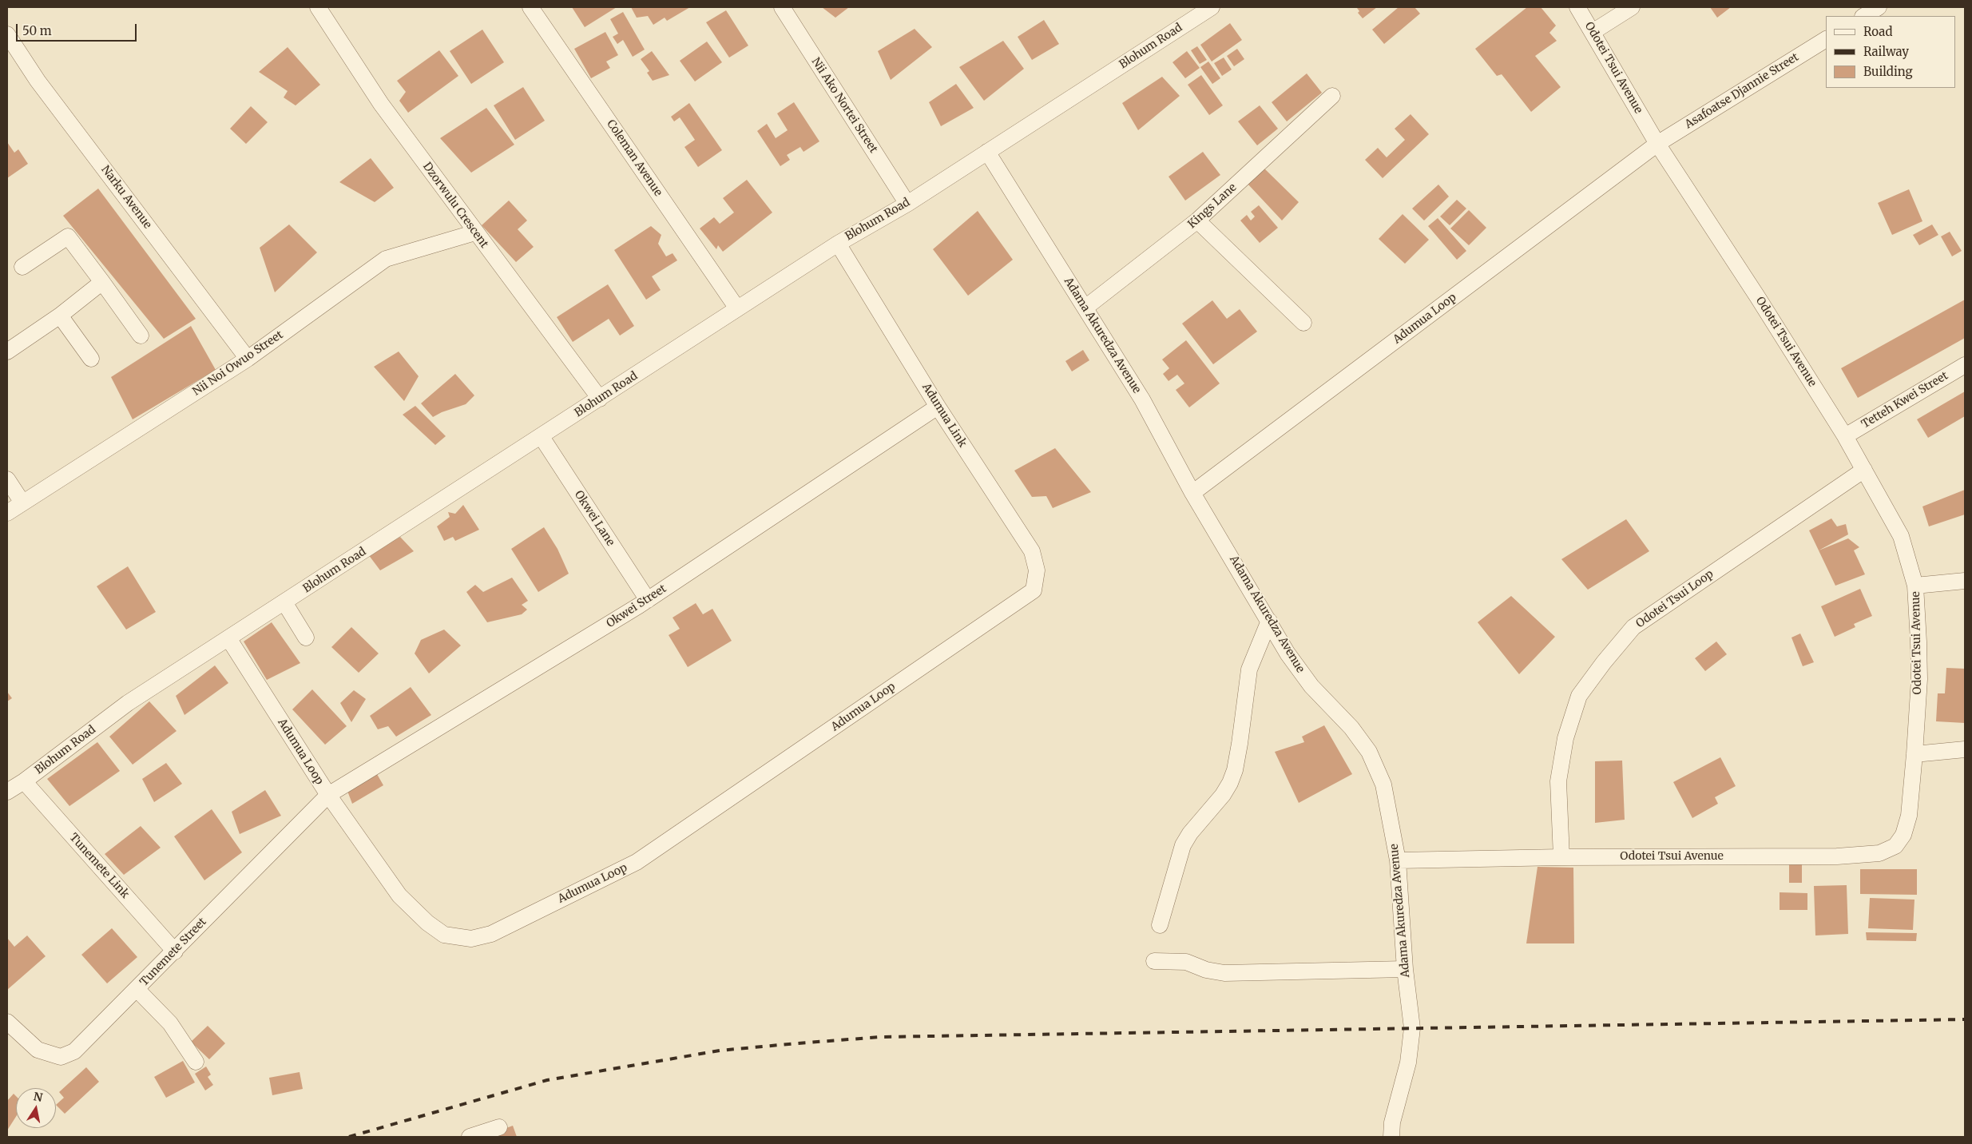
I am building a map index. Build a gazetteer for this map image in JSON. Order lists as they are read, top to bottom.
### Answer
{
  "streets": {
    "street": [
      "Blohum Road",
      "Odotei Tsui Avenue",
      "Asafoatse Djannie Street",
      "Nii Ako Nortei Street",
      "Coleman Avenue",
      "Narku Avenue",
      "Dzorwulu Crescent",
      "Kings Lane",
      "Adumua Loop",
      "Adama Akuredza Avenue",
      "Nii Noi Owuo Street",
      "Tetteh Kwei Street",
      "Adumua Link",
      "Okwei Lane",
      "Odotei Tsui Loop",
      "Okwei Street",
      "Tunemete Link",
      "Tunemete Street"
    ]
  },
  "crossings": [
    ["Blohum Road", "Nii Ako Nortei Street"],
    ["Blohum Road", "Coleman Avenue"],
    ["Blohum Road", "Dzorwulu Crescent"],
    ["Blohum Road", "Adumua Loop"],
    ["Blohum Road", "Adama Akuredza Avenue"],
    ["Blohum Road", "Adumua Link"],
    ["Blohum Road", "Okwei Lane"],
    ["Blohum Road", "Tunemete Link"],
    ["Odotei Tsui Avenue", "Asafoatse Djannie Street"],
    ["Odotei Tsui Avenue", "Adumua Loop"],
    ["Odotei Tsui Avenue", "Adama Akuredza Avenue"],
    ["Odotei Tsui Avenue", "Tetteh Kwei Street"],
    ["Odotei Tsui Avenue", "Odotei Tsui Loop"],
    ["Asafoatse Djannie Street", "Adumua Loop"],
    ["Narku Avenue", "Nii Noi Owuo Street"],
    ["Dzorwulu Crescent", "Nii Noi Owuo Street"],
    ["Kings Lane", "Adama Akuredza Avenue"],
    ["Adumua Loop", "Adama Akuredza Avenue"],
    ["Adumua Loop", "Adumua Link"],
    ["Adumua Loop", "Okwei Street"],
    ["Adumua Loop", "Tunemete Street"],
    ["Adumua Link", "Okwei Street"],
    ["Okwei Lane", "Okwei Street"],
    ["Okwei Street", "Tunemete Street"],
    ["Tunemete Link", "Tunemete Street"]
  ],
  "legend": ["Road", "Railway", "Building"],
  "scale_bar": "50 m",
  "north": "top"
}
